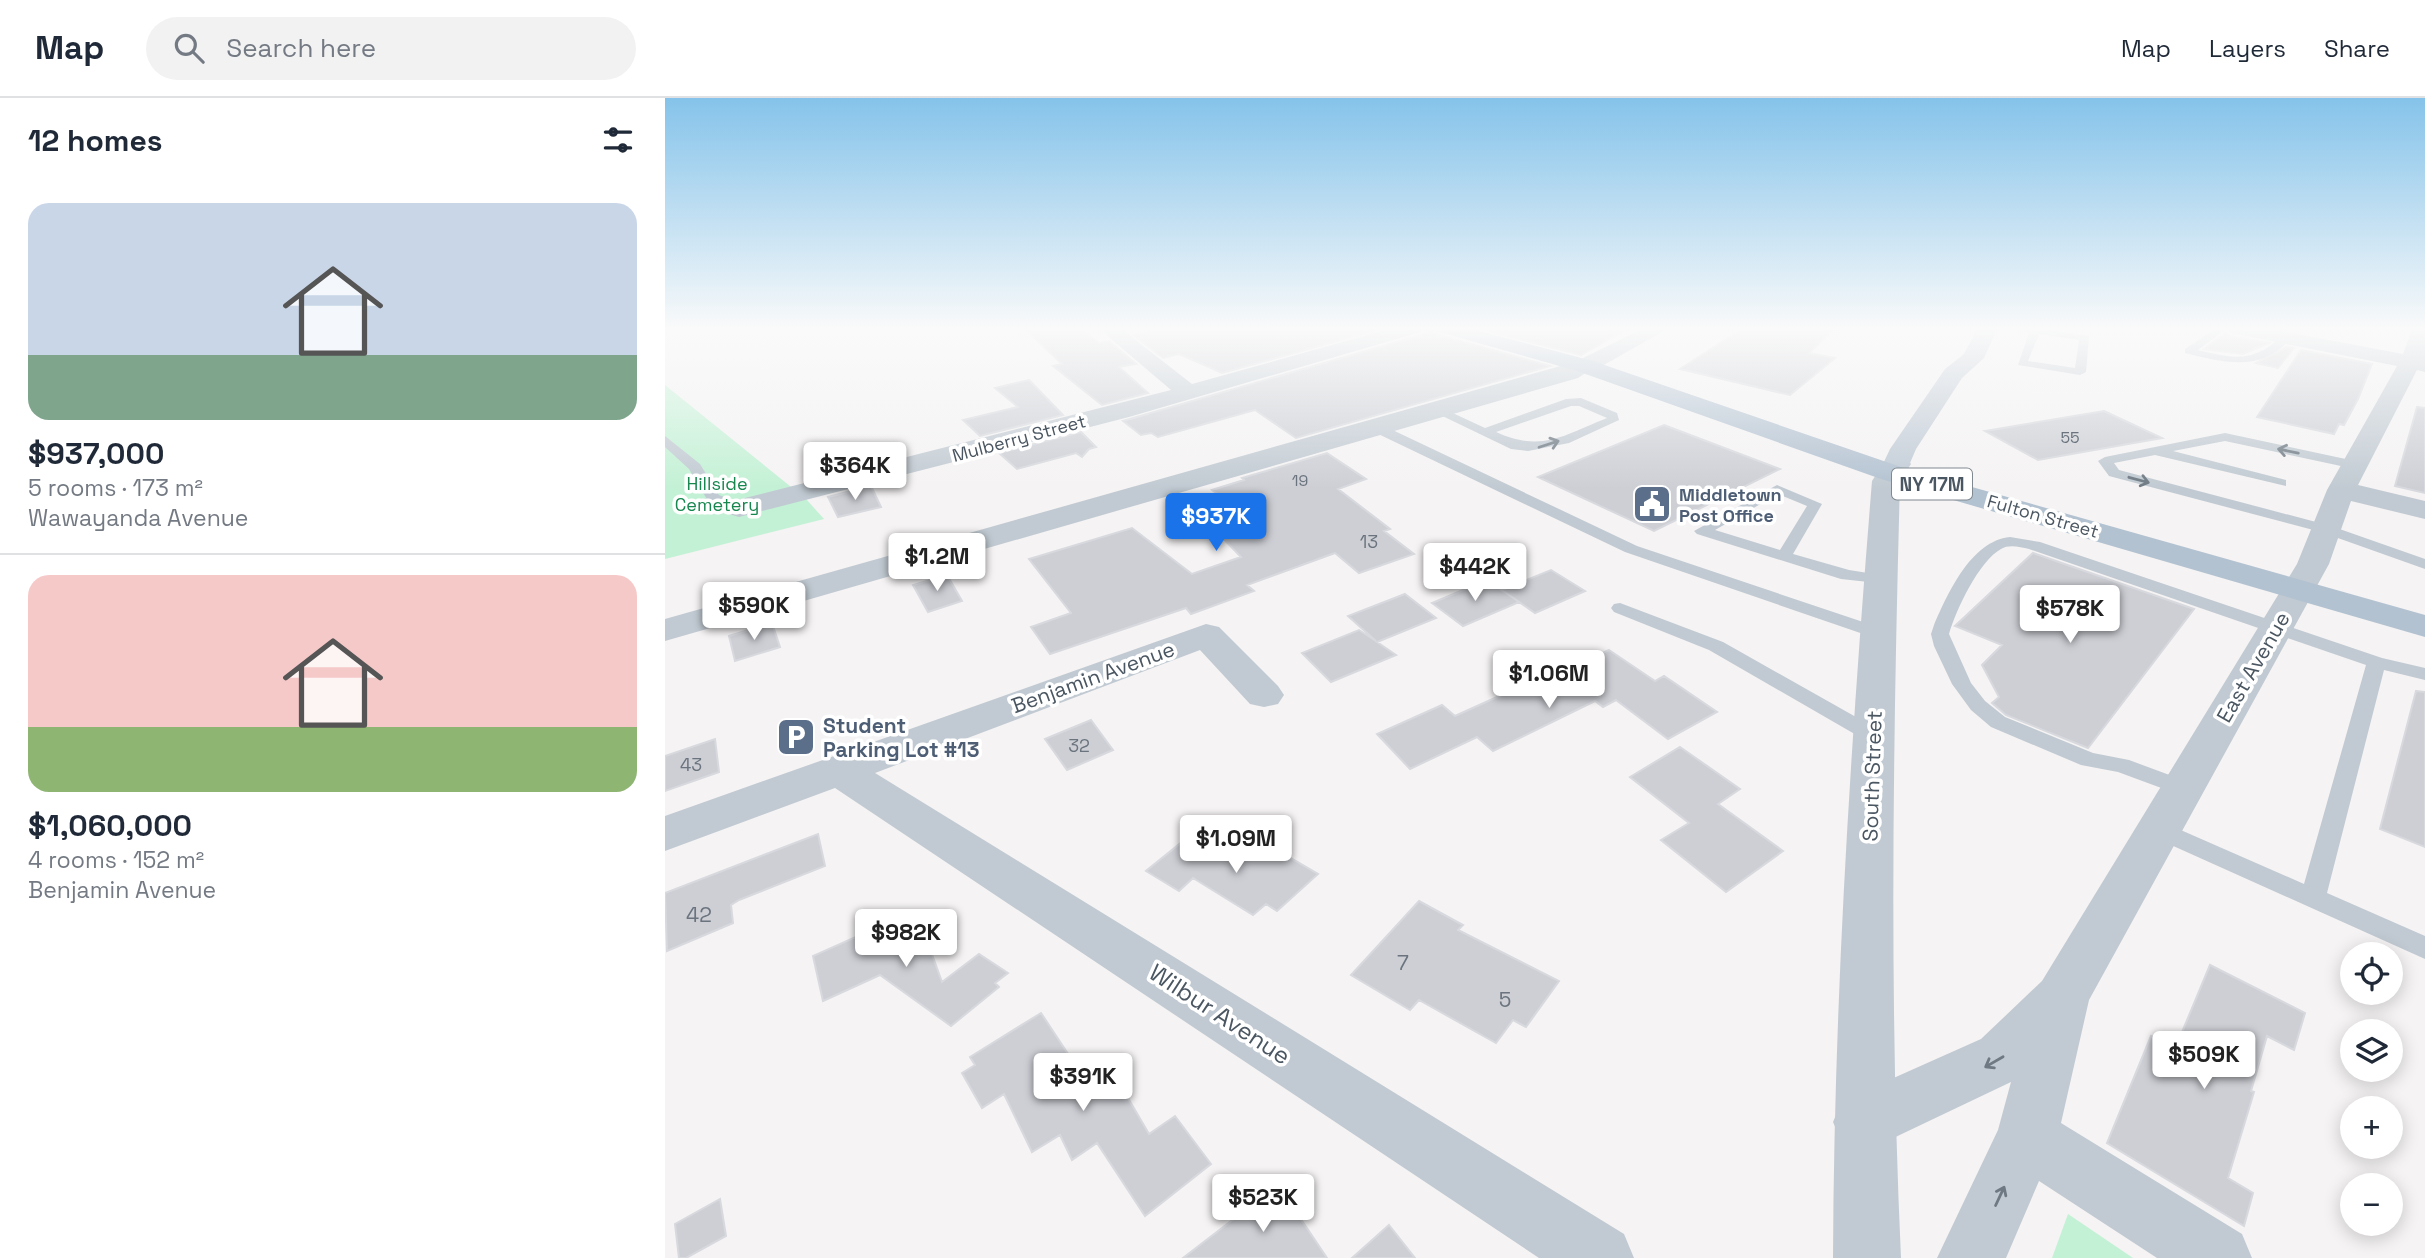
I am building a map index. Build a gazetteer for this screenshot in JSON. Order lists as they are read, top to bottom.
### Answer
{
  "streets": {
    "main road": ["NY 17M", "Fulton Street", "South Street"],
    "street": [
      "Mulberry Street",
      "East Avenue",
      "Benjamin Avenue",
      "Wilbur Avenue"
    ]
  },
  "crossings": [
    ["Fulton Street", "East Avenue"],
    ["Fulton Street", "South Street"],
    ["East Avenue", "South Street"],
    ["Benjamin Avenue", "Wilbur Avenue"]
  ],
  "parks": ["Hillside Cemetery"],
  "places": {
    "public building": ["Middletown Post Office"],
    "parking": ["Student Parking Lot #13"]
  },
  "house_numbers": [
    "55",
    "19",
    "13",
    "32",
    "43",
    "42",
    "7",
    "5"
  ],
  "page": {
    "header": "Map",
    "search": "Search here",
    "nav": ["Map", "Layers", "Share"],
    "heading": "12 homes",
    "list": [
      {
        "name": "$937,000",
        "note": "5 rooms · 173 m² · Wawayanda Avenue"
      },
      {
        "name": "$1,060,000",
        "note": "4 rooms · 152 m² · Benjamin Avenue"
      }
    ],
    "price": [
      "$364K",
      "$937K",
      "$1.2M",
      "$442K",
      "$590K",
      "$578K",
      "$1.06M",
      "$1.09M",
      "$982K",
      "$509K",
      "$391K",
      "$523K"
    ],
    "map_buttons": ["+", "−"]
  }
}
